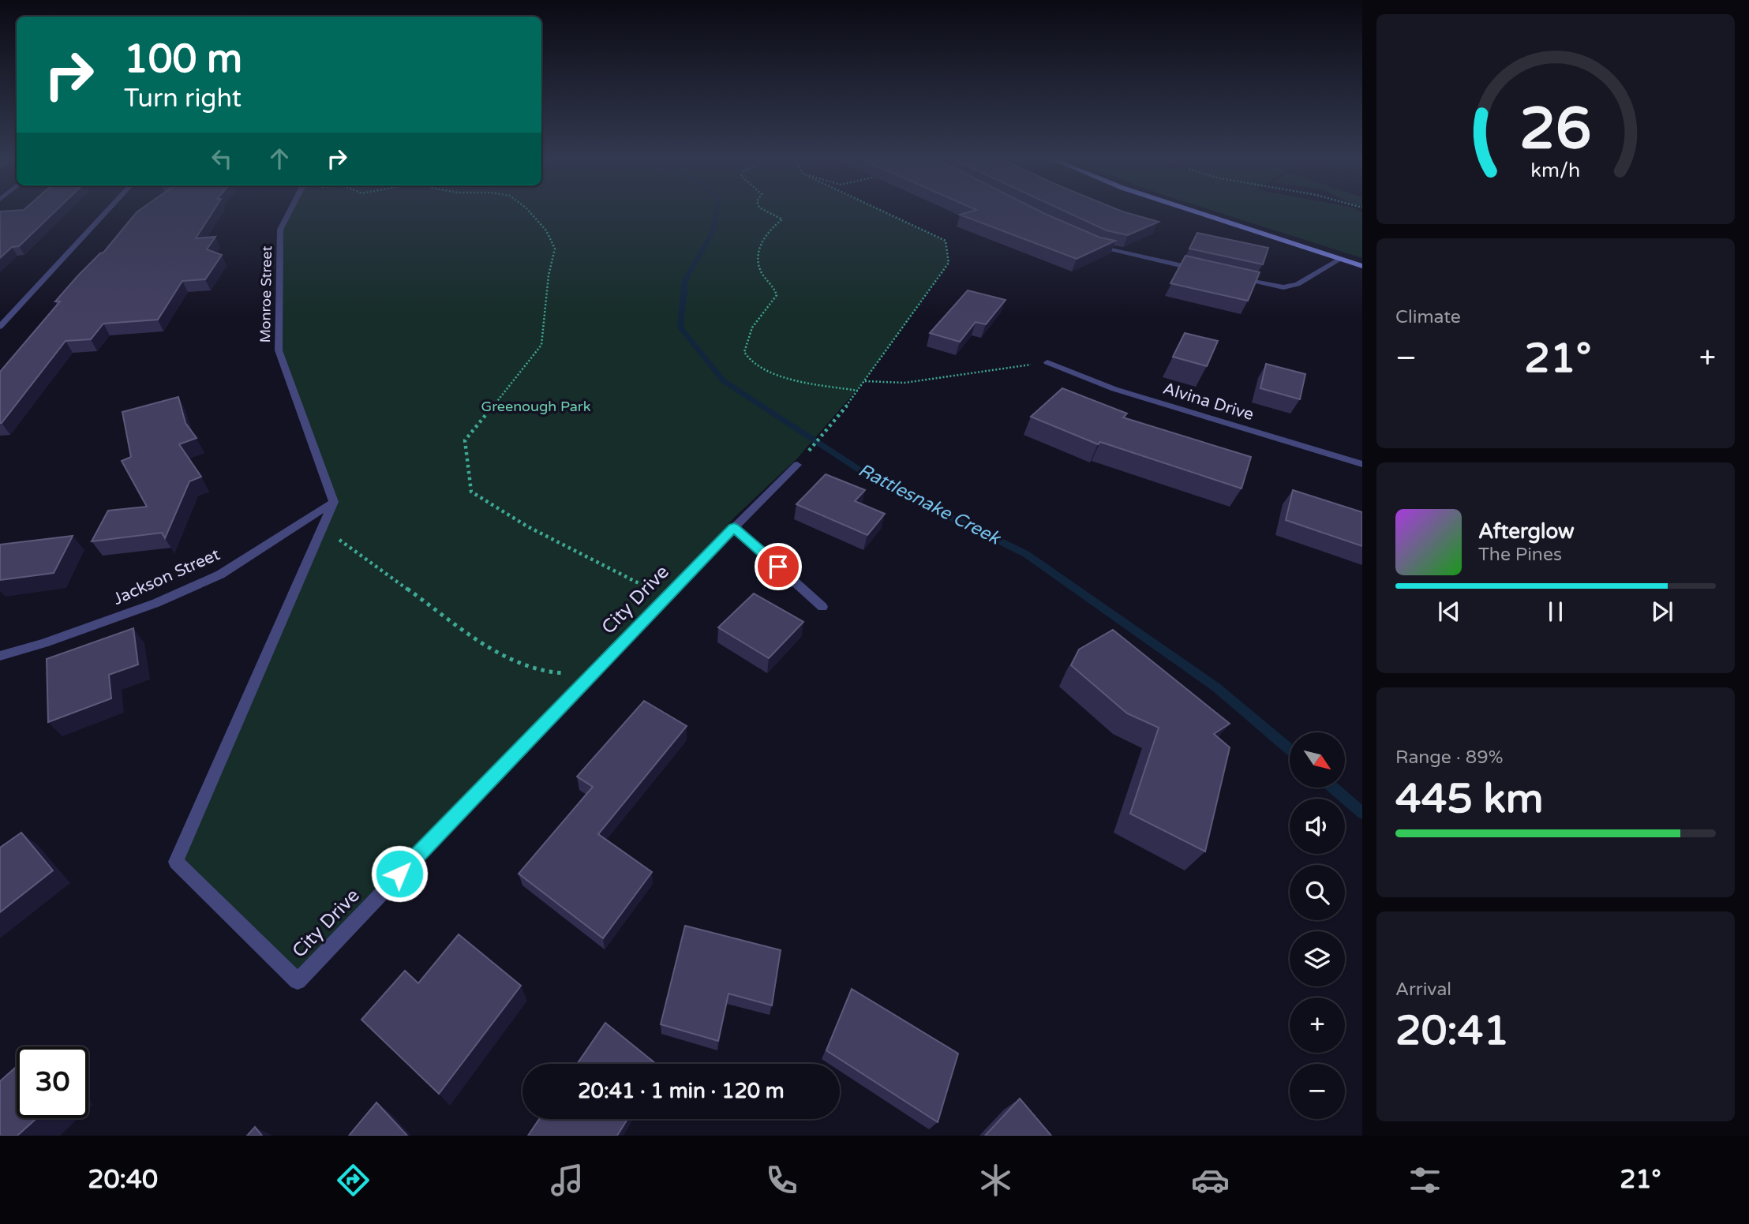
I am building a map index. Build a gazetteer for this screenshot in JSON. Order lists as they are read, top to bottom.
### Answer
{
  "streets": {
    "street": [
      "Monroe Street",
      "Alvina Drive",
      "Jackson Street",
      "City Drive"
    ]
  },
  "crossings": [
    ["Monroe Street", "Jackson Street"],
    ["Monroe Street", "City Drive"],
    ["Jackson Street", "City Drive"]
  ],
  "water": ["Rattlesnake Creek"],
  "parks": ["Greenough Park"],
  "north": "bottom right",
  "page": {
    "turn": ["100 m", "Turn right"],
    "tile": [
      "Climate",
      ["Range · 89%", "445 km"],
      ["Arrival", "20:41"]
    ],
    "heat": ["−", "21°", "+"],
    "song": ["Afterglow", "The Pines"],
    "map_buttons": ["+", "−"],
    "limit": "30",
    "trip": "20:41 · 1 min · 120 m",
    "tabs": ["20:40", "21°"],
    "gauge": ["26", "km/h"]
  }
}
